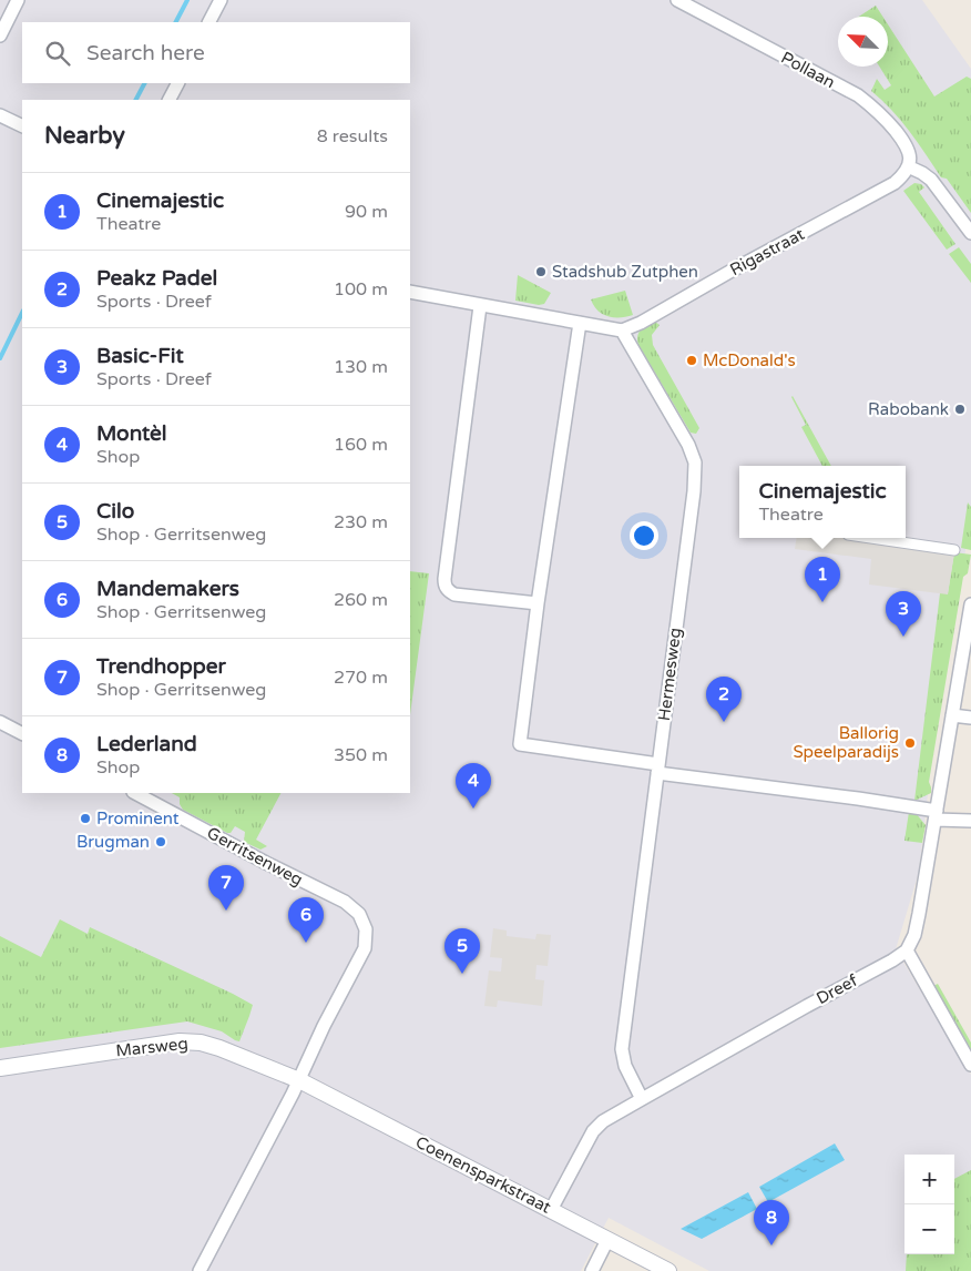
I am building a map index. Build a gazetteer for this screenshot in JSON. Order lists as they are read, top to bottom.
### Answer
{
  "streets": {
    "street": [
      "Pollaan",
      "Rigastraat",
      "Hermesweg",
      "Gerritsenweg",
      "Dreef",
      "Marsweg",
      "Coenensparkstraat"
    ]
  },
  "crossings": [
    ["Pollaan", "Rigastraat"],
    ["Rigastraat", "Hermesweg"],
    ["Hermesweg", "Dreef"],
    ["Gerritsenweg", "Marsweg"],
    ["Gerritsenweg", "Coenensparkstraat"],
    ["Marsweg", "Coenensparkstraat"]
  ],
  "places": [
    "Stadshub Zutphen",
    "McDonald's",
    "Rabobank",
    "Ballorig Speelparadijs",
    "Prominent",
    "Brugman"
  ],
  "north": "top left",
  "page": {
    "search": "Search here",
    "heading": ["Nearby", "8 results"],
    "list": [
      {
        "mark": "1",
        "name": "Cinemajestic",
        "note": "Theatre",
        "value": "90 m"
      },
      {
        "mark": "2",
        "name": "Peakz Padel",
        "note": "Sports · Dreef",
        "value": "100 m"
      },
      {
        "mark": "3",
        "name": "Basic-Fit",
        "note": "Sports · Dreef",
        "value": "130 m"
      },
      {
        "mark": "4",
        "name": "Montèl",
        "note": "Shop",
        "value": "160 m"
      },
      {
        "mark": "5",
        "name": "Cilo",
        "note": "Shop · Gerritsenweg",
        "value": "230 m"
      },
      {
        "mark": "6",
        "name": "Mandemakers",
        "note": "Shop · Gerritsenweg",
        "value": "260 m"
      },
      {
        "mark": "7",
        "name": "Trendhopper",
        "note": "Shop · Gerritsenweg",
        "value": "270 m"
      },
      {
        "mark": "8",
        "name": "Lederland",
        "note": "Shop",
        "value": "350 m"
      }
    ],
    "popup": ["Cinemajestic", "Theatre"],
    "pins": [
      "1",
      "3",
      "2",
      "4",
      "7",
      "6",
      "5",
      "8"
    ],
    "map_buttons": ["+", "−"]
  }
}
